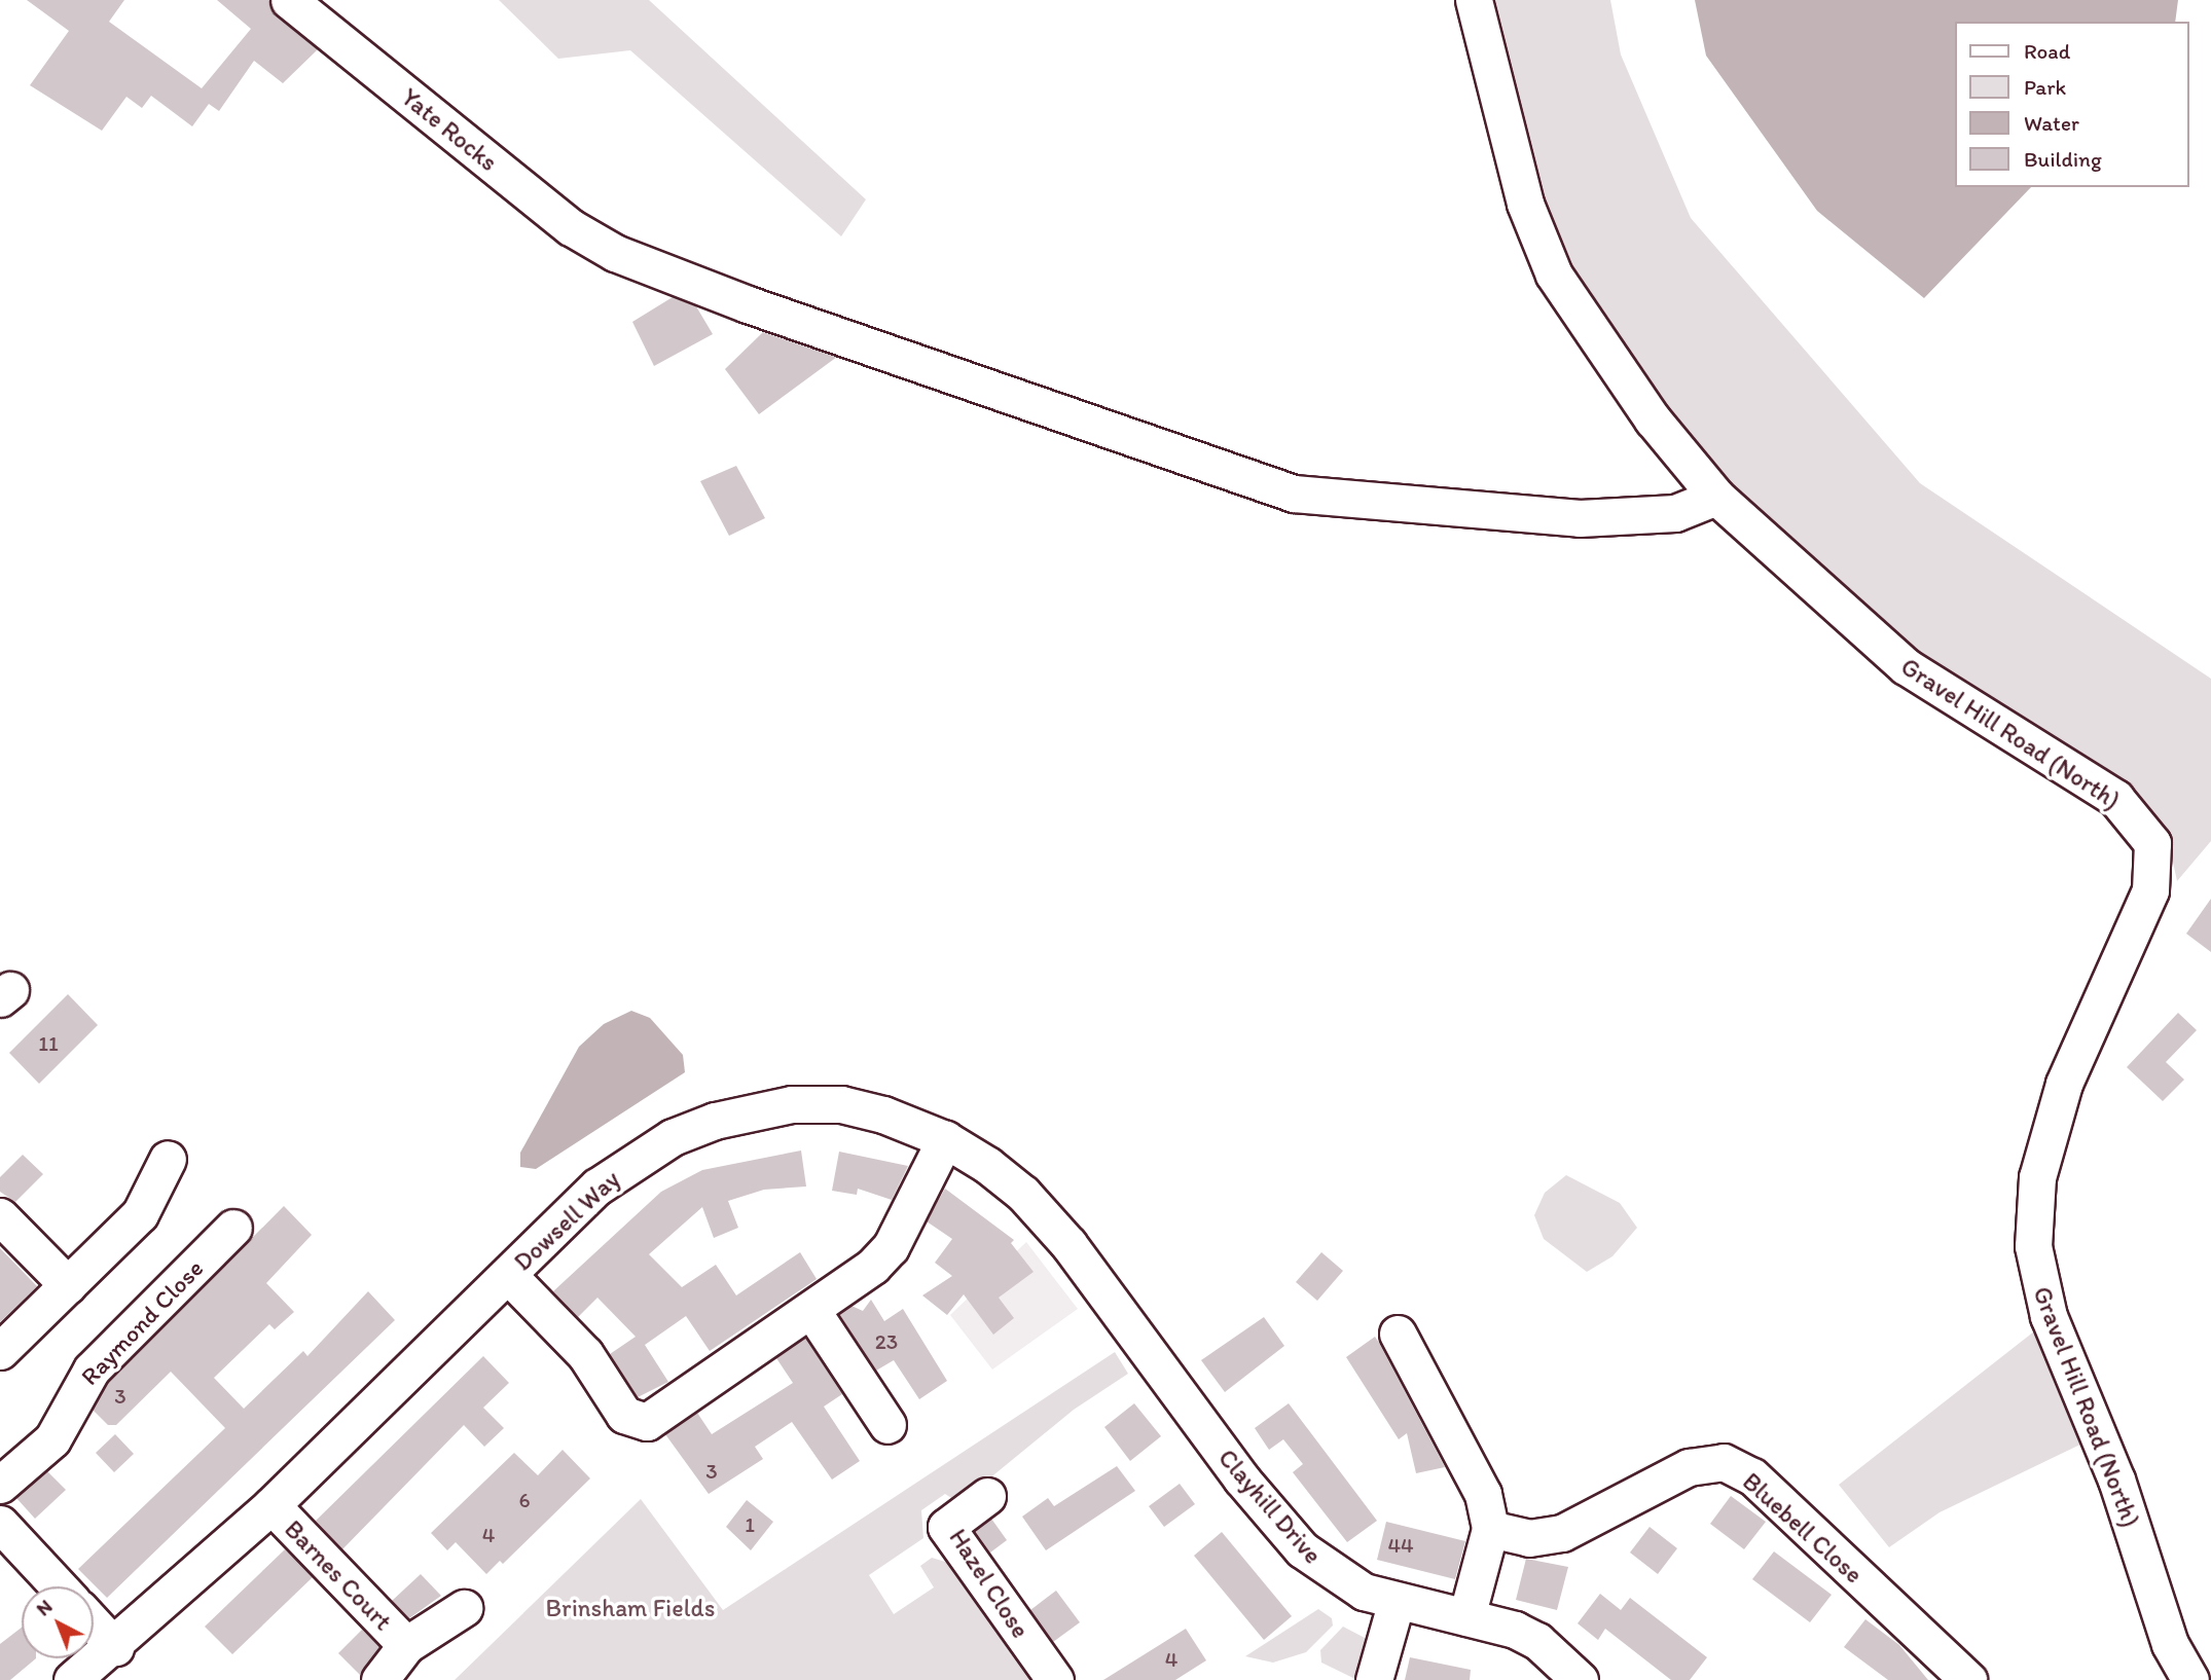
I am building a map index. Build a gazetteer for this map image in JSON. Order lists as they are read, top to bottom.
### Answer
{
  "streets": {
    "street": [
      "Yate Rocks",
      "Gravel Hill Road (North)",
      "Dowsell Way",
      "Raymond Close",
      "Clayhill Drive",
      "Bluebell Close",
      "Barnes Court",
      "Hazel Close"
    ]
  },
  "crossings": [
    ["Yate Rocks", "Gravel Hill Road (North)"],
    ["Dowsell Way", "Clayhill Drive"],
    ["Dowsell Way", "Barnes Court"]
  ],
  "parks": ["Brinsham Fields"],
  "house_numbers": [
    "11",
    "23",
    "3",
    "3",
    "6",
    "1",
    "4",
    "44",
    "4"
  ],
  "legend": [
    "Road",
    "Park",
    "Water",
    "Building"
  ],
  "north": "top left"
}
